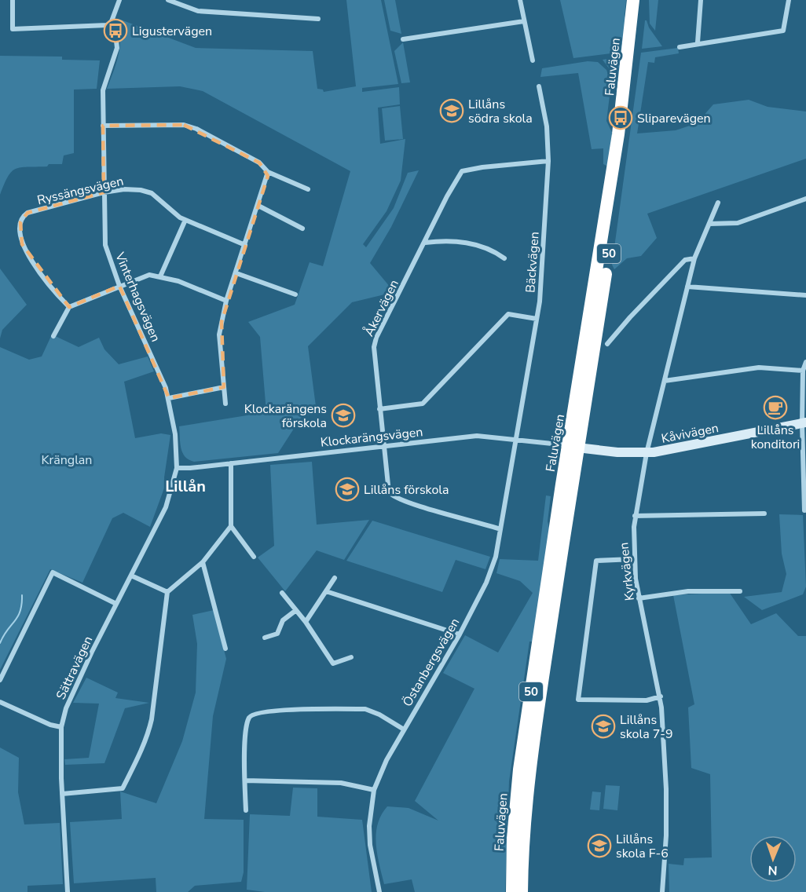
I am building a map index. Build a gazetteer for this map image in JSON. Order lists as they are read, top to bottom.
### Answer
{
  "streets": {
    "highway": ["Faluvägen", "50"],
    "street": [
      "Ryssängsvägen",
      "Bäckvägen",
      "Vinterhagsvägen",
      "Åkervägen",
      "Kåvivägen",
      "Klockarängsvägen",
      "Kyrkvägen",
      "Östanbergsvägen",
      "Sättravägen"
    ]
  },
  "crossings": [
    ["Faluvägen", "Kåvivägen"],
    ["Faluvägen", "Klockarängsvägen"],
    ["Ryssängsvägen", "Vinterhagsvägen"],
    ["Bäckvägen", "Åkervägen"],
    ["Bäckvägen", "Klockarängsvägen"],
    ["Bäckvägen", "Östanbergsvägen"],
    ["Vinterhagsvägen", "Klockarängsvägen"],
    ["Vinterhagsvägen", "Sättravägen"],
    ["Åkervägen", "Klockarängsvägen"],
    ["Åkervägen", "Östanbergsvägen"],
    ["Kåvivägen", "Klockarängsvägen"],
    ["Kåvivägen", "Kyrkvägen"],
    ["Klockarängsvägen", "Östanbergsvägen"],
    ["Klockarängsvägen", "Sättravägen"]
  ],
  "districts": ["Lillån"],
  "parks": ["Kränglan"],
  "places": {
    "bus stop": ["Ligustervägen", "Sliparevägen"],
    "school or university": [
      "Lillåns södra skola",
      "Klockarängens förskola",
      "Lillåns förskola",
      "Lillåns skola 7-9",
      "Lillåns skola F-6"
    ],
    "cafe": ["Lillåns konditori"]
  },
  "north": "bottom"
}
